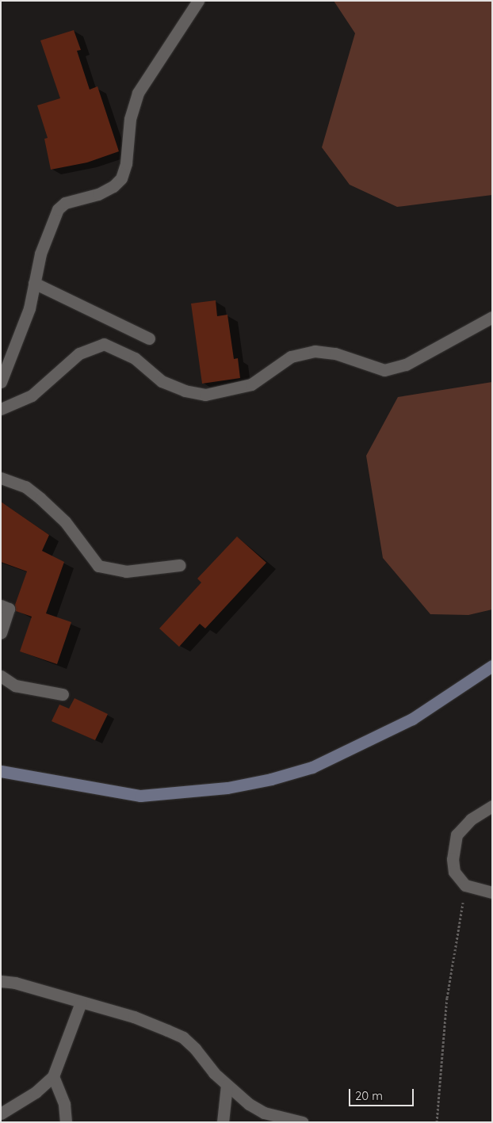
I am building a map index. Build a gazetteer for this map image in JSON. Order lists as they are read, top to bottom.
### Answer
{
  "scale_bar": "20 m"
}
